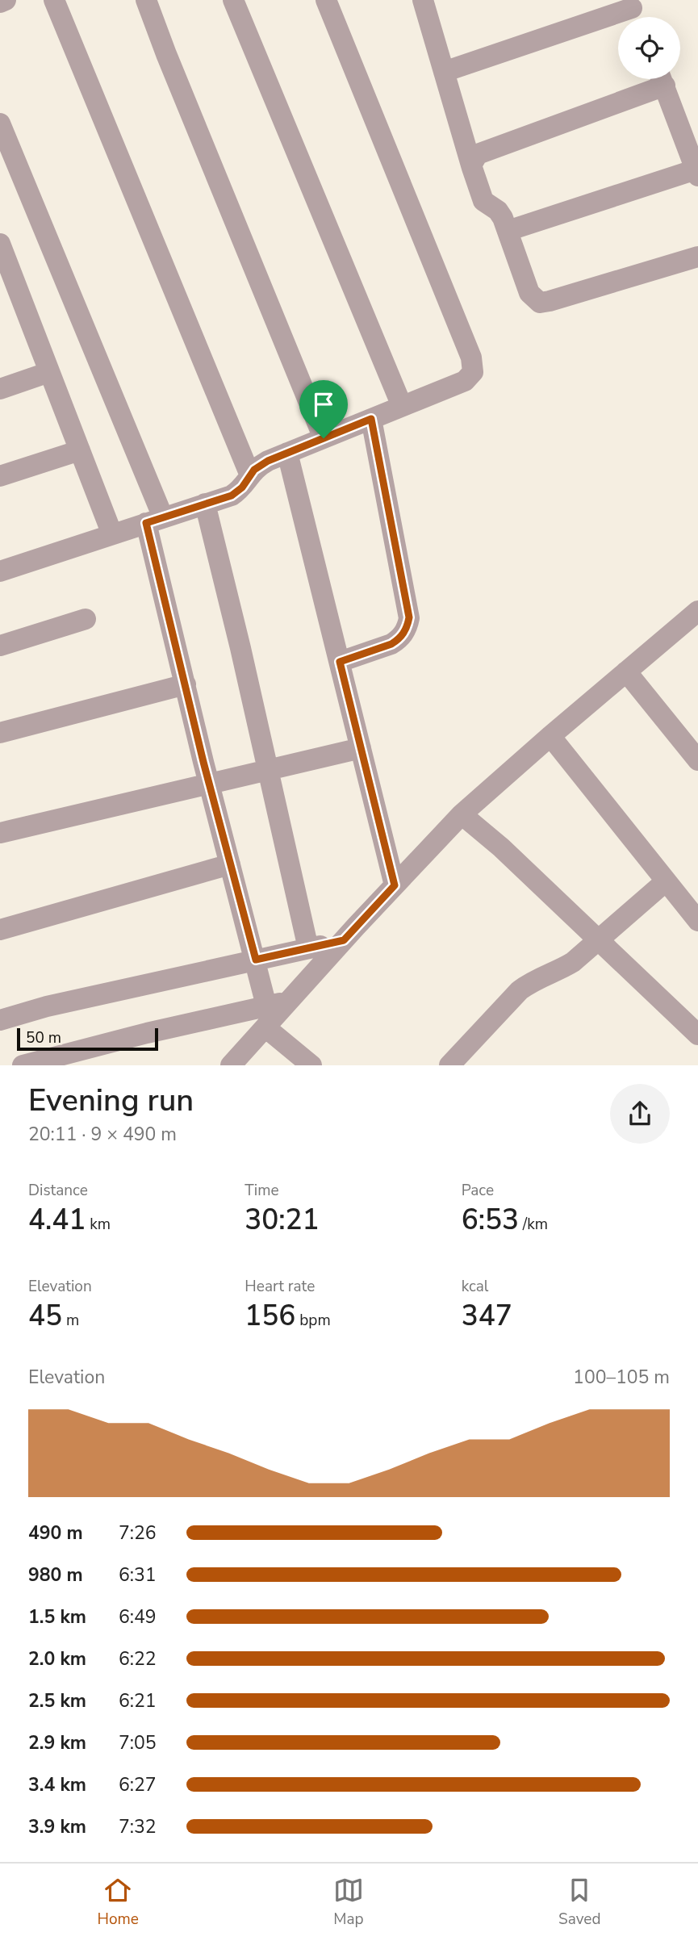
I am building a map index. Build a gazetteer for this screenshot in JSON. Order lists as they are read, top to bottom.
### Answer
{
  "scale_bar": "50 m",
  "page": {
    "scale": "50 m",
    "heading": ["Evening run", "20:11 · 9 × 490 m"],
    "stats": [
      ["Distance", "4.41 km"],
      ["Time", "30:21"],
      ["Pace", "6:53 /km"],
      ["Elevation", "45 m"],
      ["Heart rate", "156 bpm"],
      ["kcal", "347"]
    ],
    "chart": ["Elevation", "100–105 m"],
    "list": [
      {
        "name": "490 m",
        "note": "7:26"
      },
      {
        "name": "980 m",
        "note": "6:31"
      },
      {
        "name": "1.5 km",
        "note": "6:49"
      },
      {
        "name": "2.0 km",
        "note": "6:22"
      },
      {
        "name": "2.5 km",
        "note": "6:21"
      },
      {
        "name": "2.9 km",
        "note": "7:05"
      },
      {
        "name": "3.4 km",
        "note": "6:27"
      },
      {
        "name": "3.9 km",
        "note": "7:32"
      }
    ],
    "tabs": ["Home", "Map", "Saved"]
  }
}
